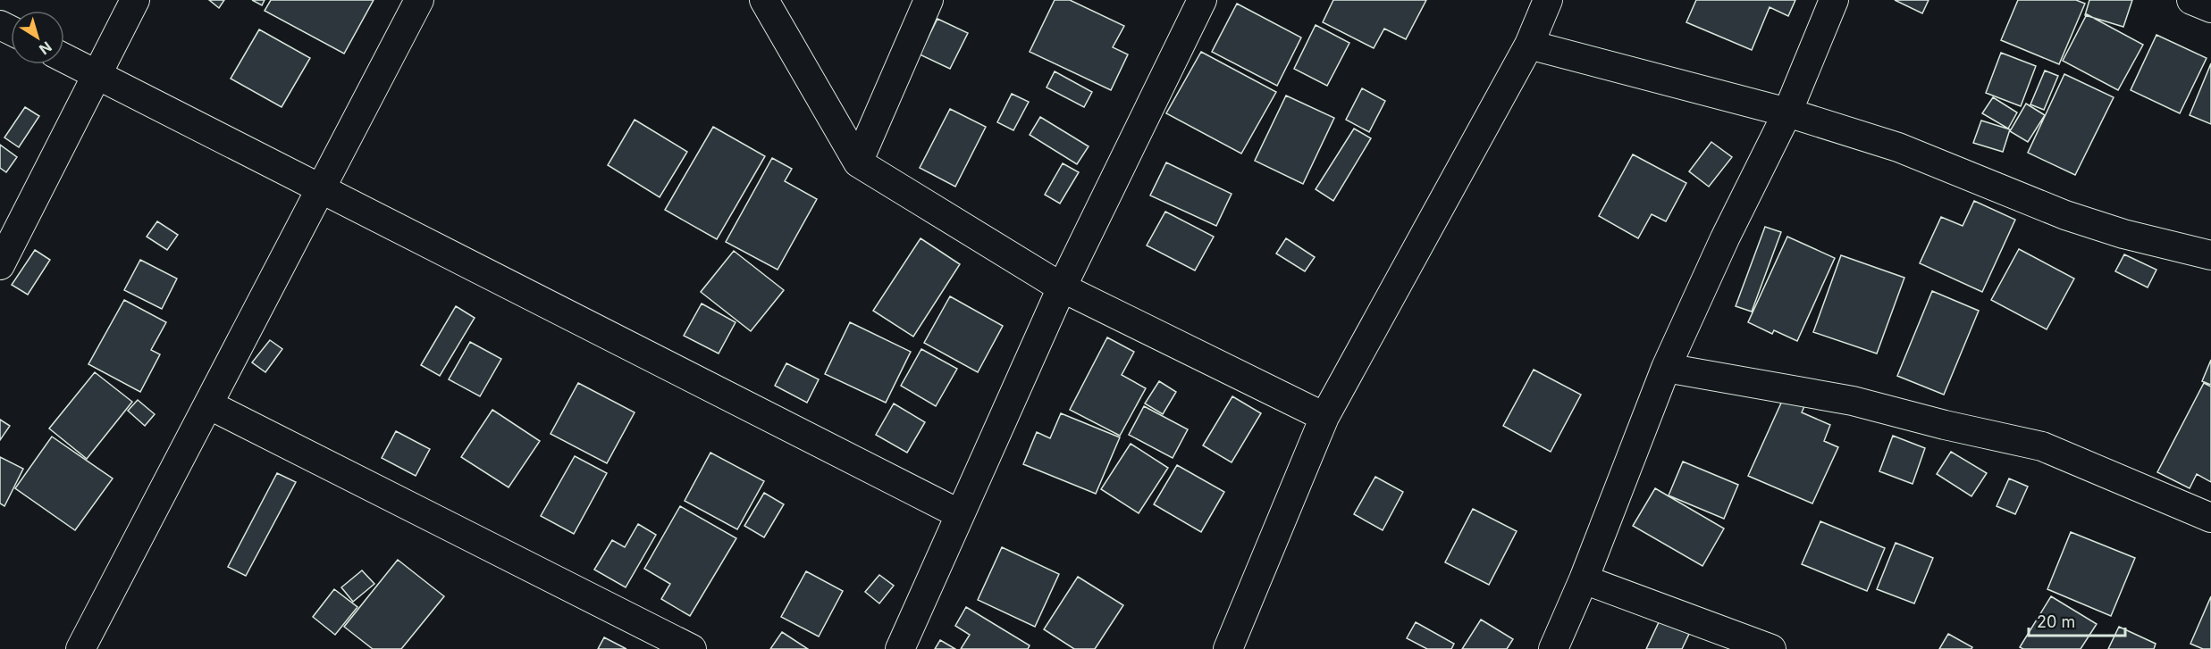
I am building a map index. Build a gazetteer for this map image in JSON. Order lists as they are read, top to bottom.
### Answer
{
  "scale_bar": "20 m",
  "north": "bottom right"
}
